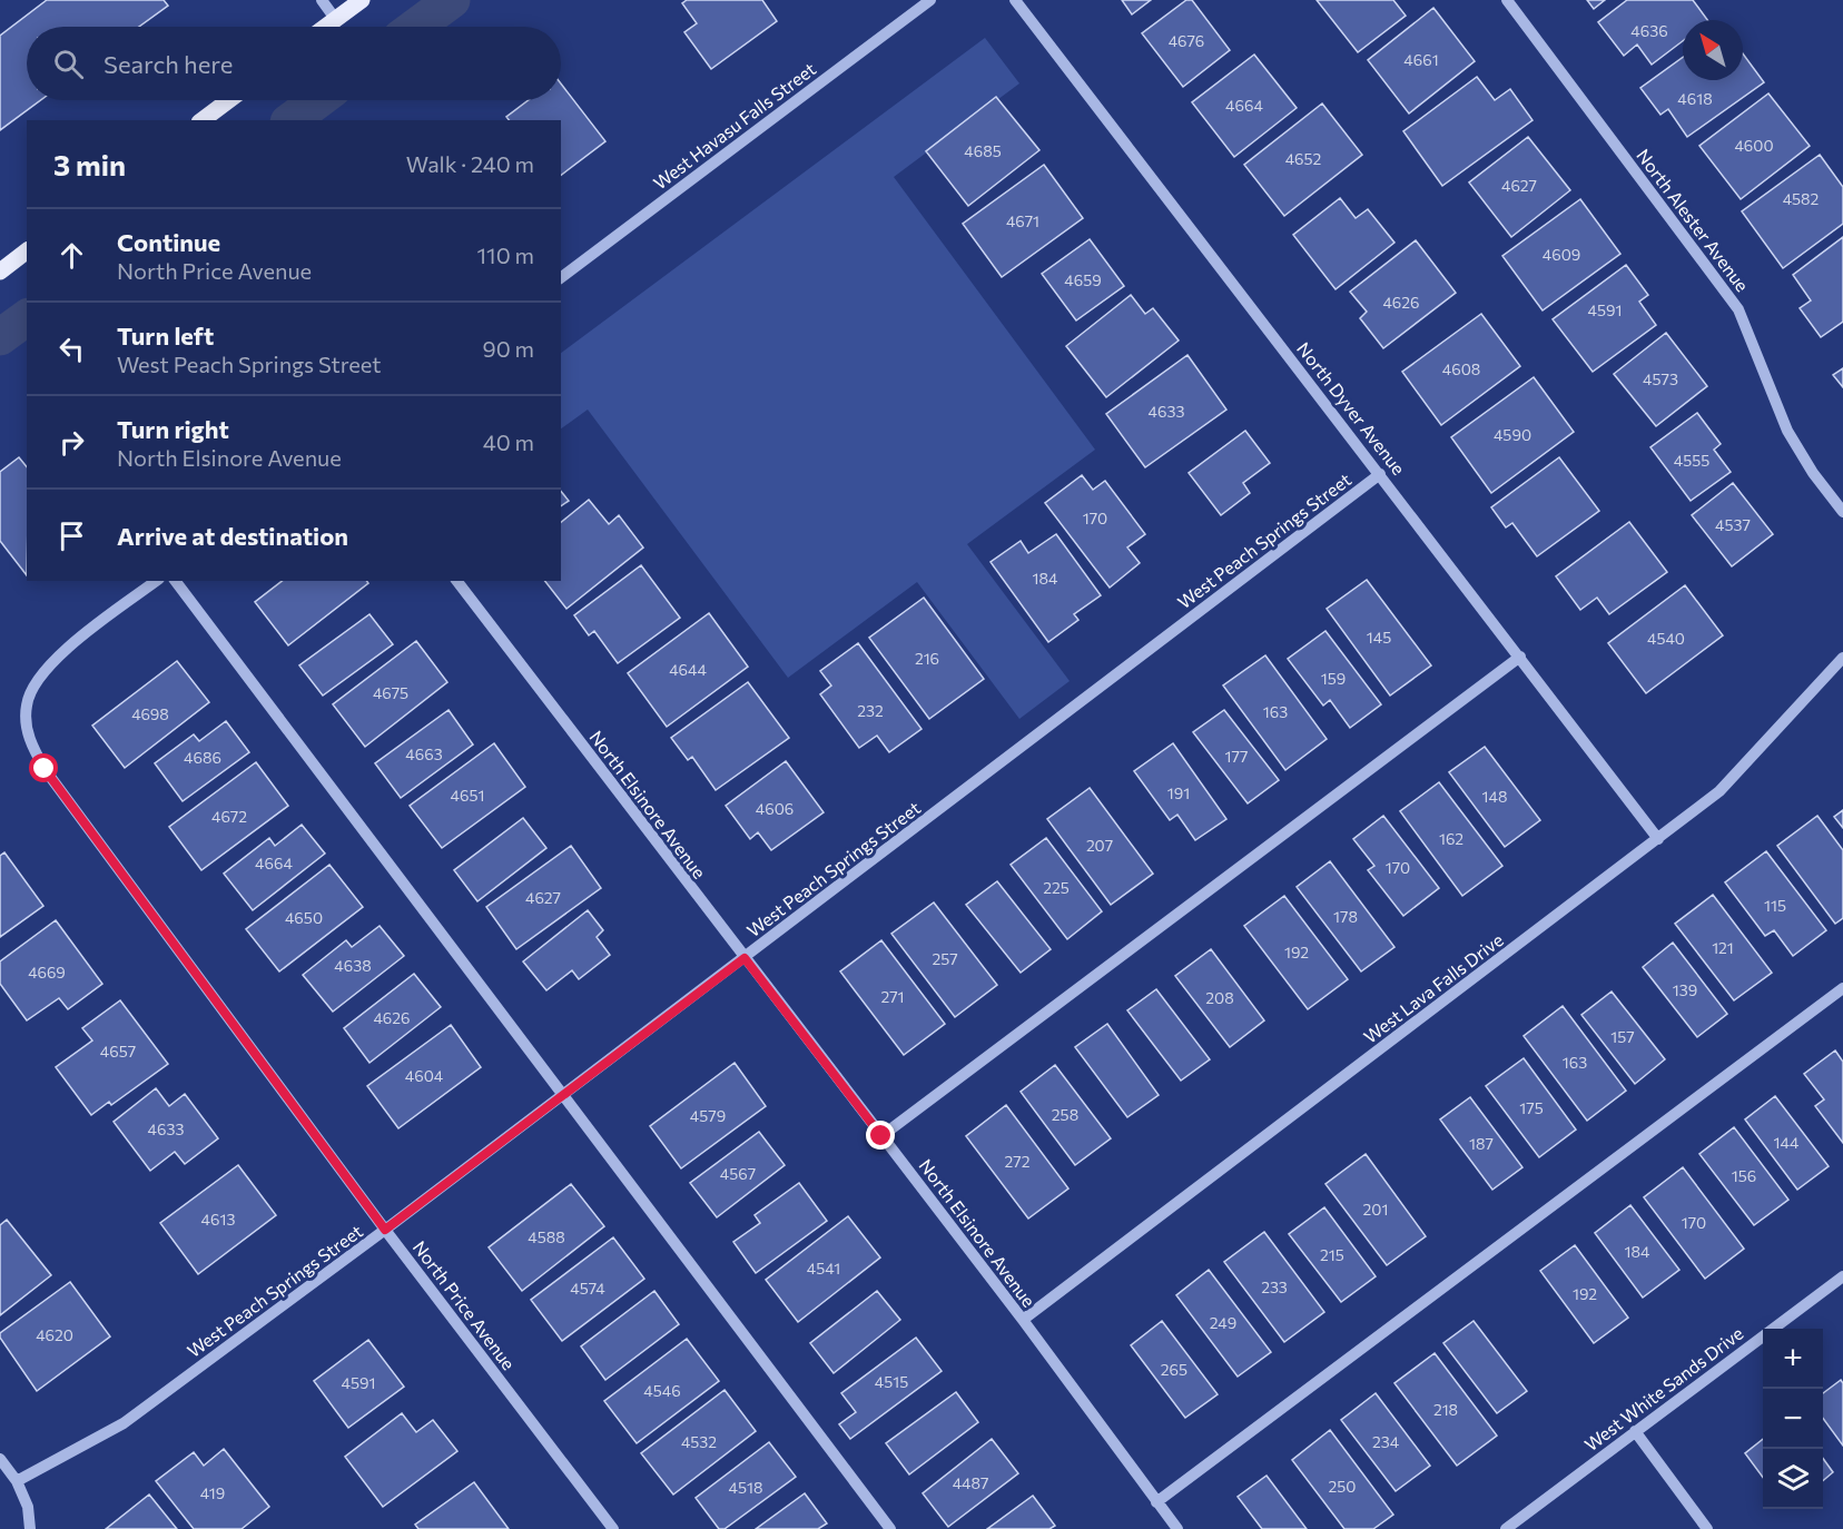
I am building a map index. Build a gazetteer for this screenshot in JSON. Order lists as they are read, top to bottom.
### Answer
{
  "streets": {
    "street": [
      "West Havasu Falls Street",
      "North Alester Avenue",
      "North Dyver Avenue",
      "West Peach Springs Street",
      "North Elsinore Avenue",
      "West Lava Falls Drive",
      "North Price Avenue",
      "West White Sands Drive"
    ]
  },
  "crossings": [
    ["North Dyver Avenue", "West Peach Springs Street"],
    ["North Dyver Avenue", "West Lava Falls Drive"],
    ["West Peach Springs Street", "North Elsinore Avenue"],
    ["West Peach Springs Street", "North Price Avenue"],
    ["North Elsinore Avenue", "West Lava Falls Drive"]
  ],
  "house_numbers": [
    "4636",
    "4676",
    "4661",
    "4618",
    "4664",
    "4600",
    "4685",
    "4652",
    "4627",
    "4582",
    "4671",
    "4609",
    "4659",
    "4626",
    "4591",
    "4608",
    "4573",
    "4633",
    "4590",
    "4555",
    "170",
    "4537",
    "184",
    "145",
    "4540",
    "216",
    "4644",
    "159",
    "4675",
    "232",
    "163",
    "4698",
    "4663",
    "177",
    "4686",
    "191",
    "4651",
    "148",
    "4606",
    "4672",
    "162",
    "207",
    "4664",
    "170",
    "225",
    "4627",
    "115",
    "178",
    "4650",
    "121",
    "192",
    "257",
    "4638",
    "4669",
    "139",
    "271",
    "208",
    "4626",
    "157",
    "4657",
    "163",
    "4604",
    "175",
    "258",
    "4579",
    "4633",
    "144",
    "187",
    "272",
    "4567",
    "156",
    "201",
    "4613",
    "170",
    "4588",
    "184",
    "215",
    "4541",
    "233",
    "4574",
    "192",
    "249",
    "4620",
    "265",
    "4515",
    "4591",
    "4546",
    "218",
    "4532",
    "234",
    "4487",
    "250",
    "4518",
    "419"
  ],
  "north": "top left",
  "page": {
    "search": "Search here",
    "heading": ["3 min", "Walk · 240 m"],
    "list": [
      ["Continue", "North Price Avenue", "110 m"],
      ["Turn left", "West Peach Springs Street", "90 m"],
      ["Turn right", "North Elsinore Avenue", "40 m"],
      "Arrive at destination"
    ],
    "map_buttons": ["+", "−"]
  }
}
